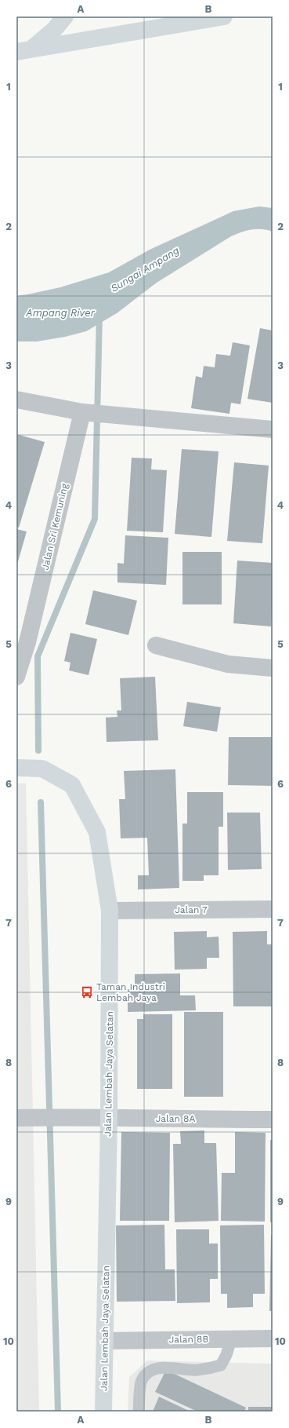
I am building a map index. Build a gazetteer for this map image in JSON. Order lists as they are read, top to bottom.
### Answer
{
  "streets": {
    "street": [
      "Jalan Sri Kemuning",
      "Jalan 7",
      "Jalan Lembah Jaya Selatan",
      "Jalan 8A",
      "Jalan 8B"
    ]
  },
  "crossings": [
    ["Jalan 7", "Jalan Lembah Jaya Selatan"],
    ["Jalan Lembah Jaya Selatan", "Jalan 8A"],
    ["Jalan Lembah Jaya Selatan", "Jalan 8B"]
  ],
  "water": ["Sungai Ampang", "Ampang River"],
  "places": {
    "bus stop": ["Taman Industri Lembah Jaya"]
  },
  "grid": {
    "columns": ["A", "B"],
    "rows": [
      "1",
      "2",
      "3",
      "4",
      "5",
      "6",
      "7",
      "8",
      "9",
      "10"
    ]
  }
}
